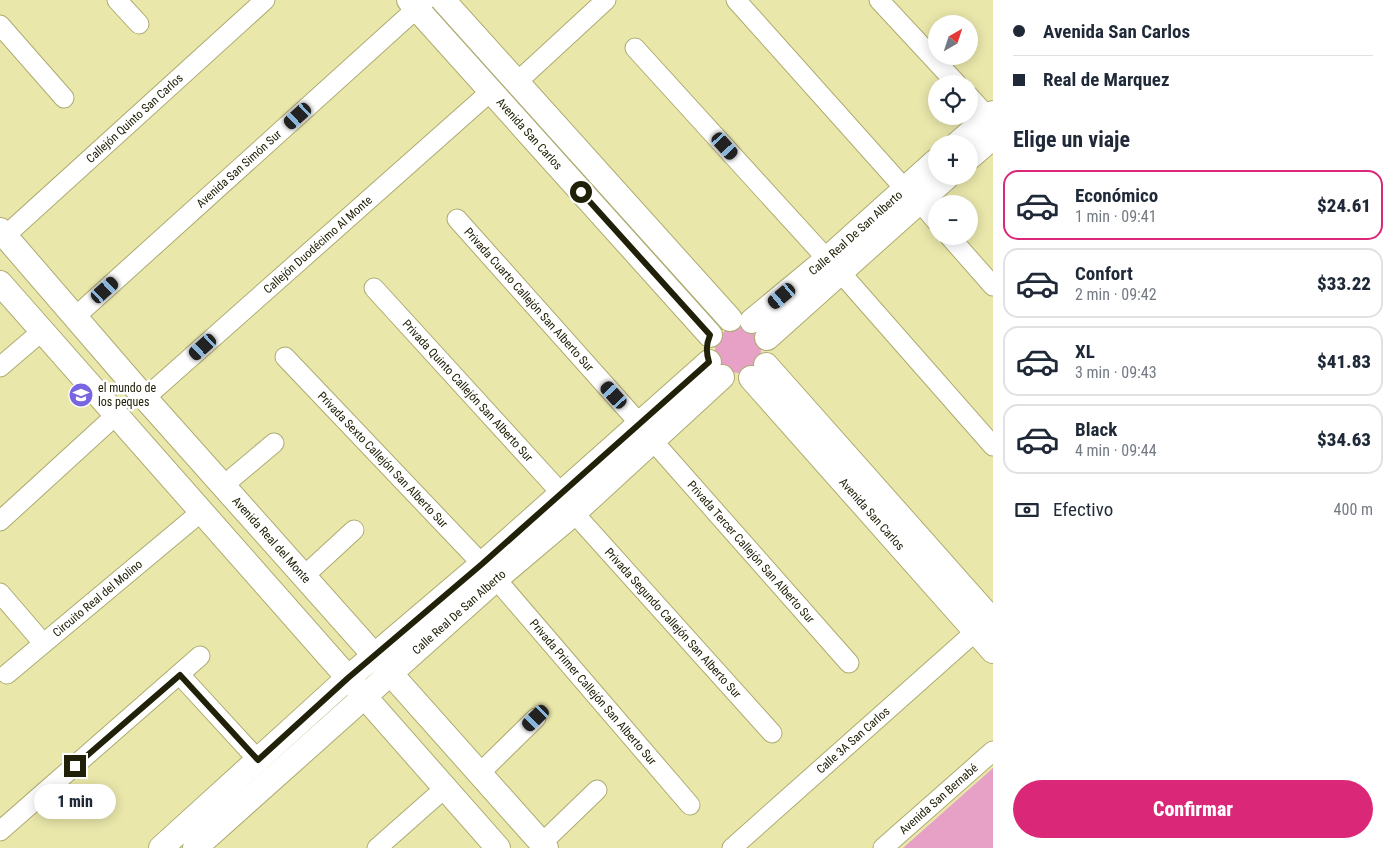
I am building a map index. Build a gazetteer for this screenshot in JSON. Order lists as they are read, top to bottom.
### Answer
{
  "streets": {
    "street": [
      "Callejón Quinto San Carlos",
      "Avenida San Carlos",
      "Avenida San Simón Sur",
      "Calle Real De San Alberto",
      "Callejón Duodécimo Al Monte",
      "Privada Cuarto Callejón San Alberto Sur",
      "Privada Quinto Callejón San Alberto Sur",
      "Privada Sexto Callejón San Alberto Sur",
      "Avenida Real del Monte",
      "Privada Tercer Callejón San Alberto Sur",
      "Circuito Real del Molino",
      "Privada Segundo Callejón San Alberto Sur",
      "Privada Primer Callejón San Alberto Sur",
      "Calle 3A San Carlos",
      "Avenida San Bernabé"
    ]
  },
  "crossings": [
    ["Callejón Quinto San Carlos", "Avenida Real del Monte"],
    ["Avenida San Carlos", "Avenida San Simón Sur"],
    ["Avenida San Carlos", "Calle Real De San Alberto"],
    ["Avenida San Carlos", "Callejón Duodécimo Al Monte"],
    ["Avenida San Carlos", "Calle 3A San Carlos"],
    ["Avenida San Simón Sur", "Avenida Real del Monte"],
    ["Calle Real De San Alberto", "Privada Cuarto Callejón San Alberto Sur"],
    ["Calle Real De San Alberto", "Privada Quinto Callejón San Alberto Sur"],
    ["Calle Real De San Alberto", "Privada Sexto Callejón San Alberto Sur"],
    ["Calle Real De San Alberto", "Avenida Real del Monte"],
    ["Calle Real De San Alberto", "Privada Tercer Callejón San Alberto Sur"],
    ["Calle Real De San Alberto", "Privada Segundo Callejón San Alberto Sur"],
    ["Calle Real De San Alberto", "Privada Primer Callejón San Alberto Sur"],
    ["Callejón Duodécimo Al Monte", "Avenida Real del Monte"],
    ["Privada Cuarto Callejón San Alberto Sur", "Privada Tercer Callejón San Alberto Sur"],
    ["Privada Quinto Callejón San Alberto Sur", "Privada Segundo Callejón San Alberto Sur"],
    ["Privada Sexto Callejón San Alberto Sur", "Privada Primer Callejón San Alberto Sur"]
  ],
  "places": {
    "school or university": ["el mundo de los peques"]
  },
  "north": "top right",
  "page": {
    "banner": ["Avenida San Carlos", "Real de Marquez"],
    "map_buttons": ["+", "−"],
    "heading": "Elige un viaje",
    "list": [
      {
        "name": "Económico",
        "note": "1 min · 09:41",
        "value": "$24.61"
      },
      {
        "name": "Confort",
        "note": "2 min · 09:42",
        "value": "$33.22"
      },
      {
        "name": "XL",
        "note": "3 min · 09:43",
        "value": "$41.83"
      },
      {
        "name": "Black",
        "note": "4 min · 09:44",
        "value": "$34.63"
      }
    ],
    "pay": ["Efectivo", "400 m"],
    "buttons": "Confirmar",
    "bubble": "1 min"
  }
}
